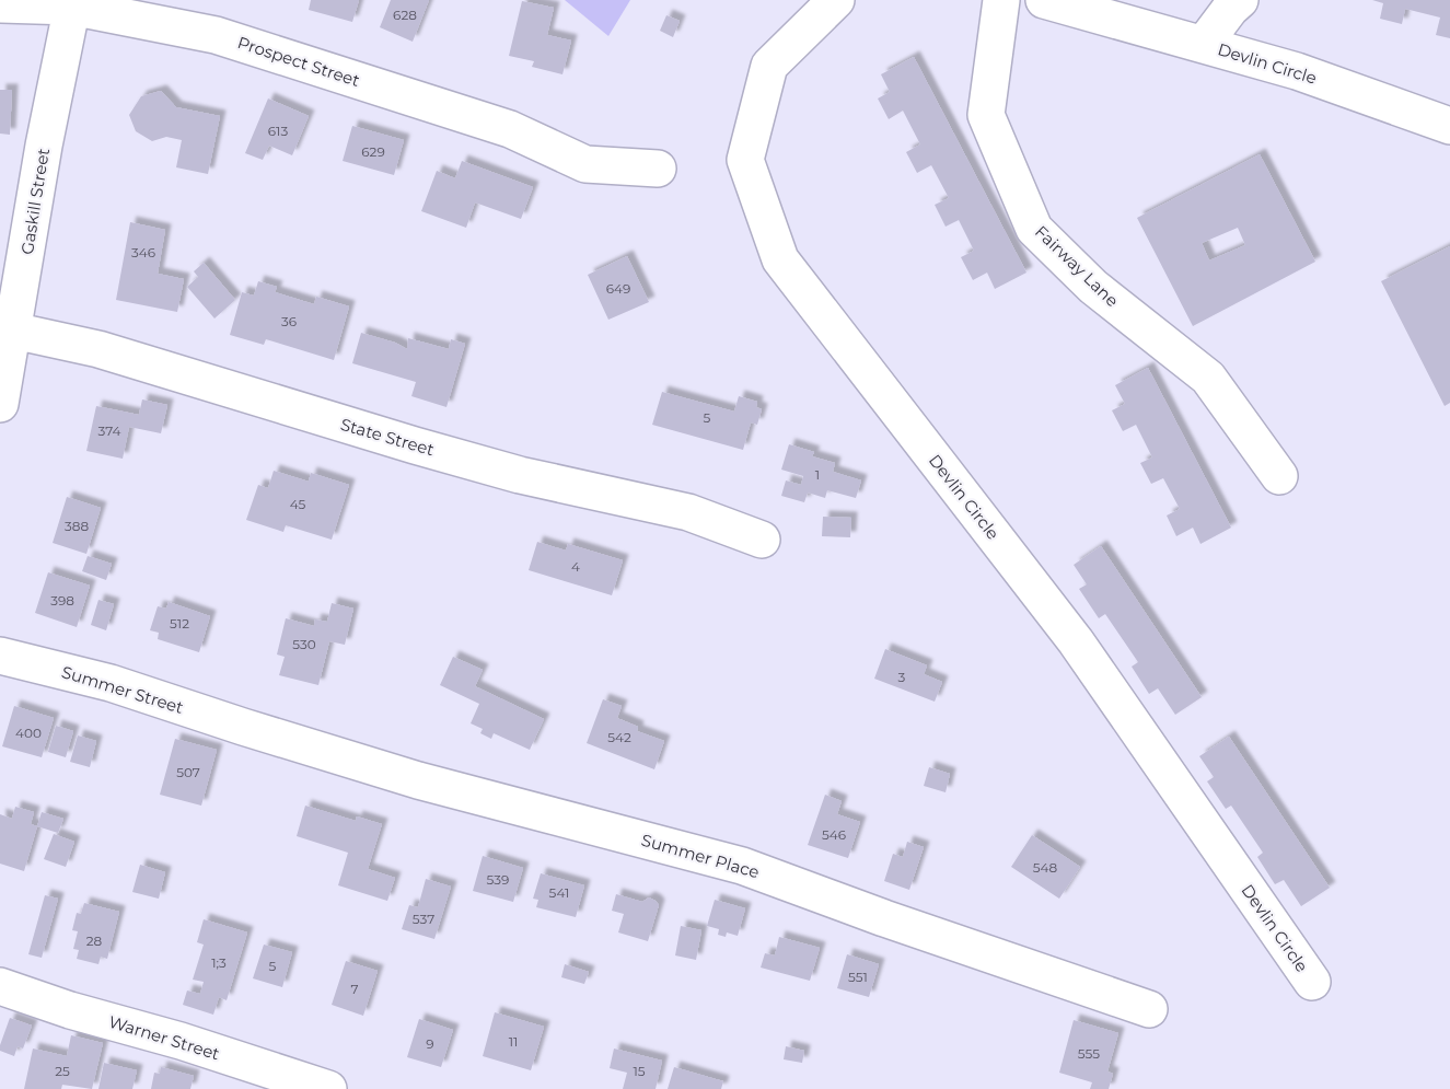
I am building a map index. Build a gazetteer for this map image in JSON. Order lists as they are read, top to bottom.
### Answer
{
  "streets": {
    "street": [
      "Prospect Street",
      "Devlin Circle",
      "Gaskill Street",
      "Fairway Lane",
      "State Street",
      "Summer Street",
      "Summer Place",
      "Warner Street"
    ]
  },
  "crossings": [
    ["Prospect Street", "Gaskill Street"],
    ["Gaskill Street", "State Street"],
    ["Summer Street", "Summer Place"]
  ],
  "house_numbers": [
    "628",
    "613",
    "629",
    "346",
    "649",
    "36",
    "5",
    "374",
    "1",
    "45",
    "388",
    "4",
    "398",
    "512",
    "530",
    "3",
    "400",
    "542",
    "507",
    "546",
    "548",
    "539",
    "541",
    "537",
    "28",
    "1;3",
    "5",
    "551",
    "7",
    "11",
    "9",
    "555",
    "25",
    "15"
  ]
}
